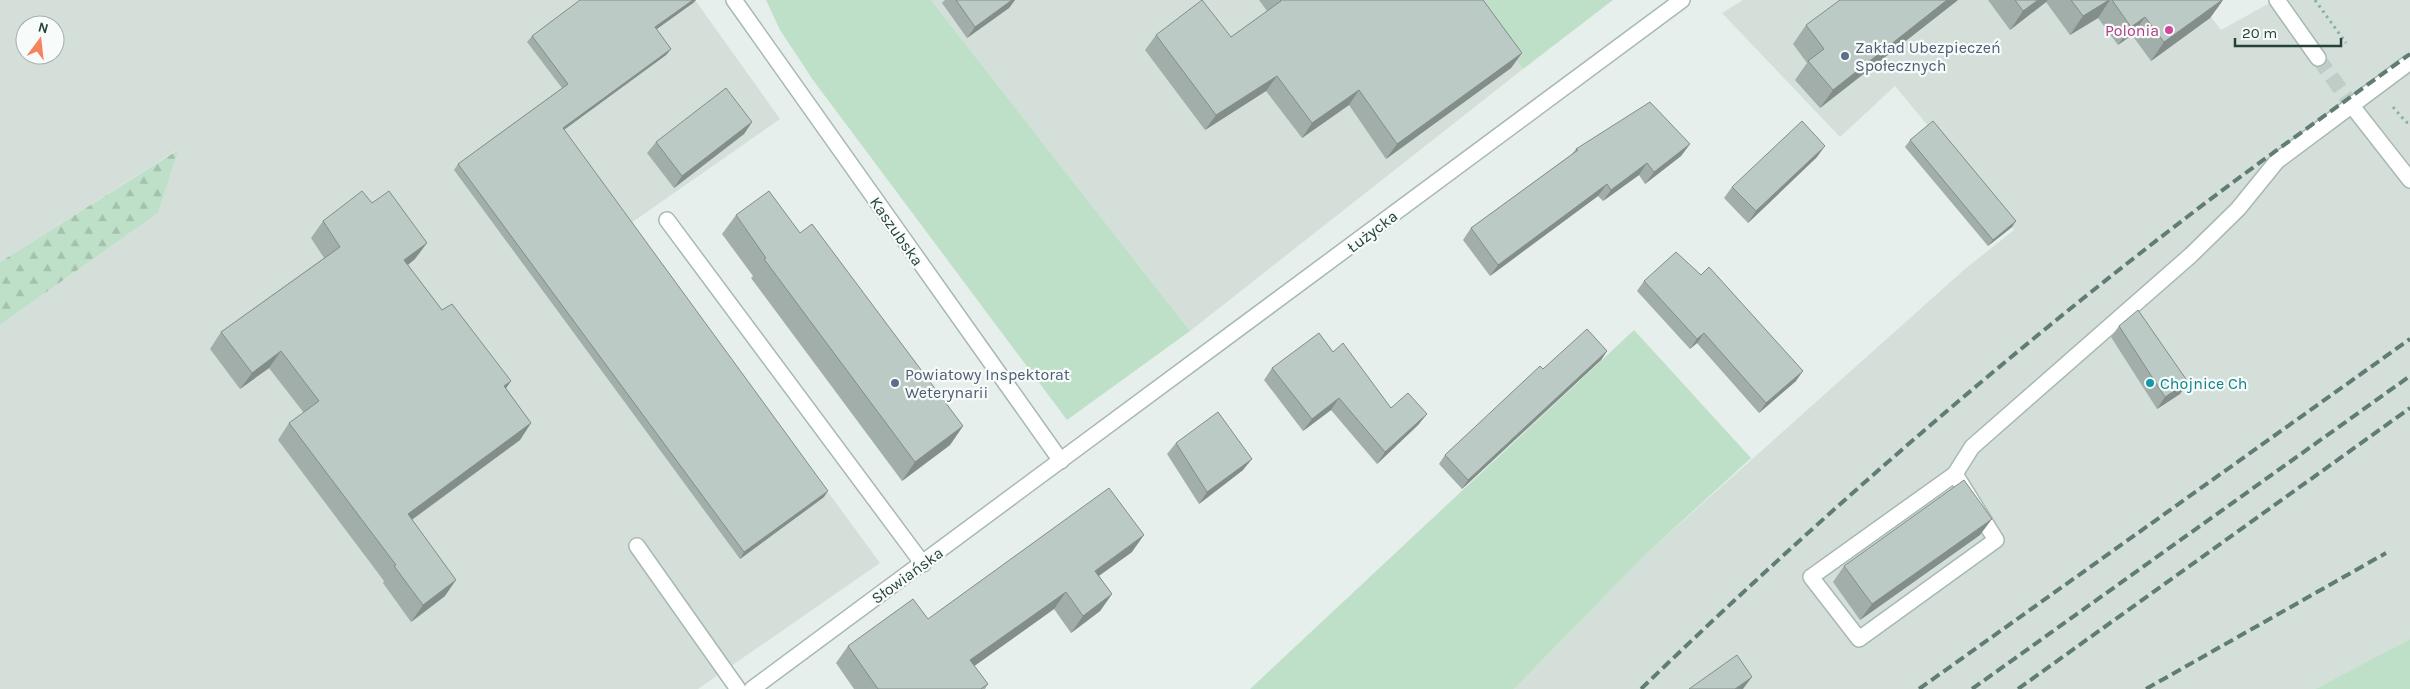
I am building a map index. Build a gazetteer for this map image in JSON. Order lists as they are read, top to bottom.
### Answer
{
  "streets": {
    "street": ["Kaszubska", "Łużycka", "Słowiańska"]
  },
  "crossings": [
    ["Kaszubska", "Łużycka"],
    ["Kaszubska", "Słowiańska"],
    ["Łużycka", "Słowiańska"]
  ],
  "places": [
    "Polonia",
    "Zakład Ubezpieczeń Społecznych",
    "Powiatowy Inspektorat Weterynarii",
    "Chojnice Ch"
  ],
  "scale_bar": "20 m",
  "north": "top"
}
